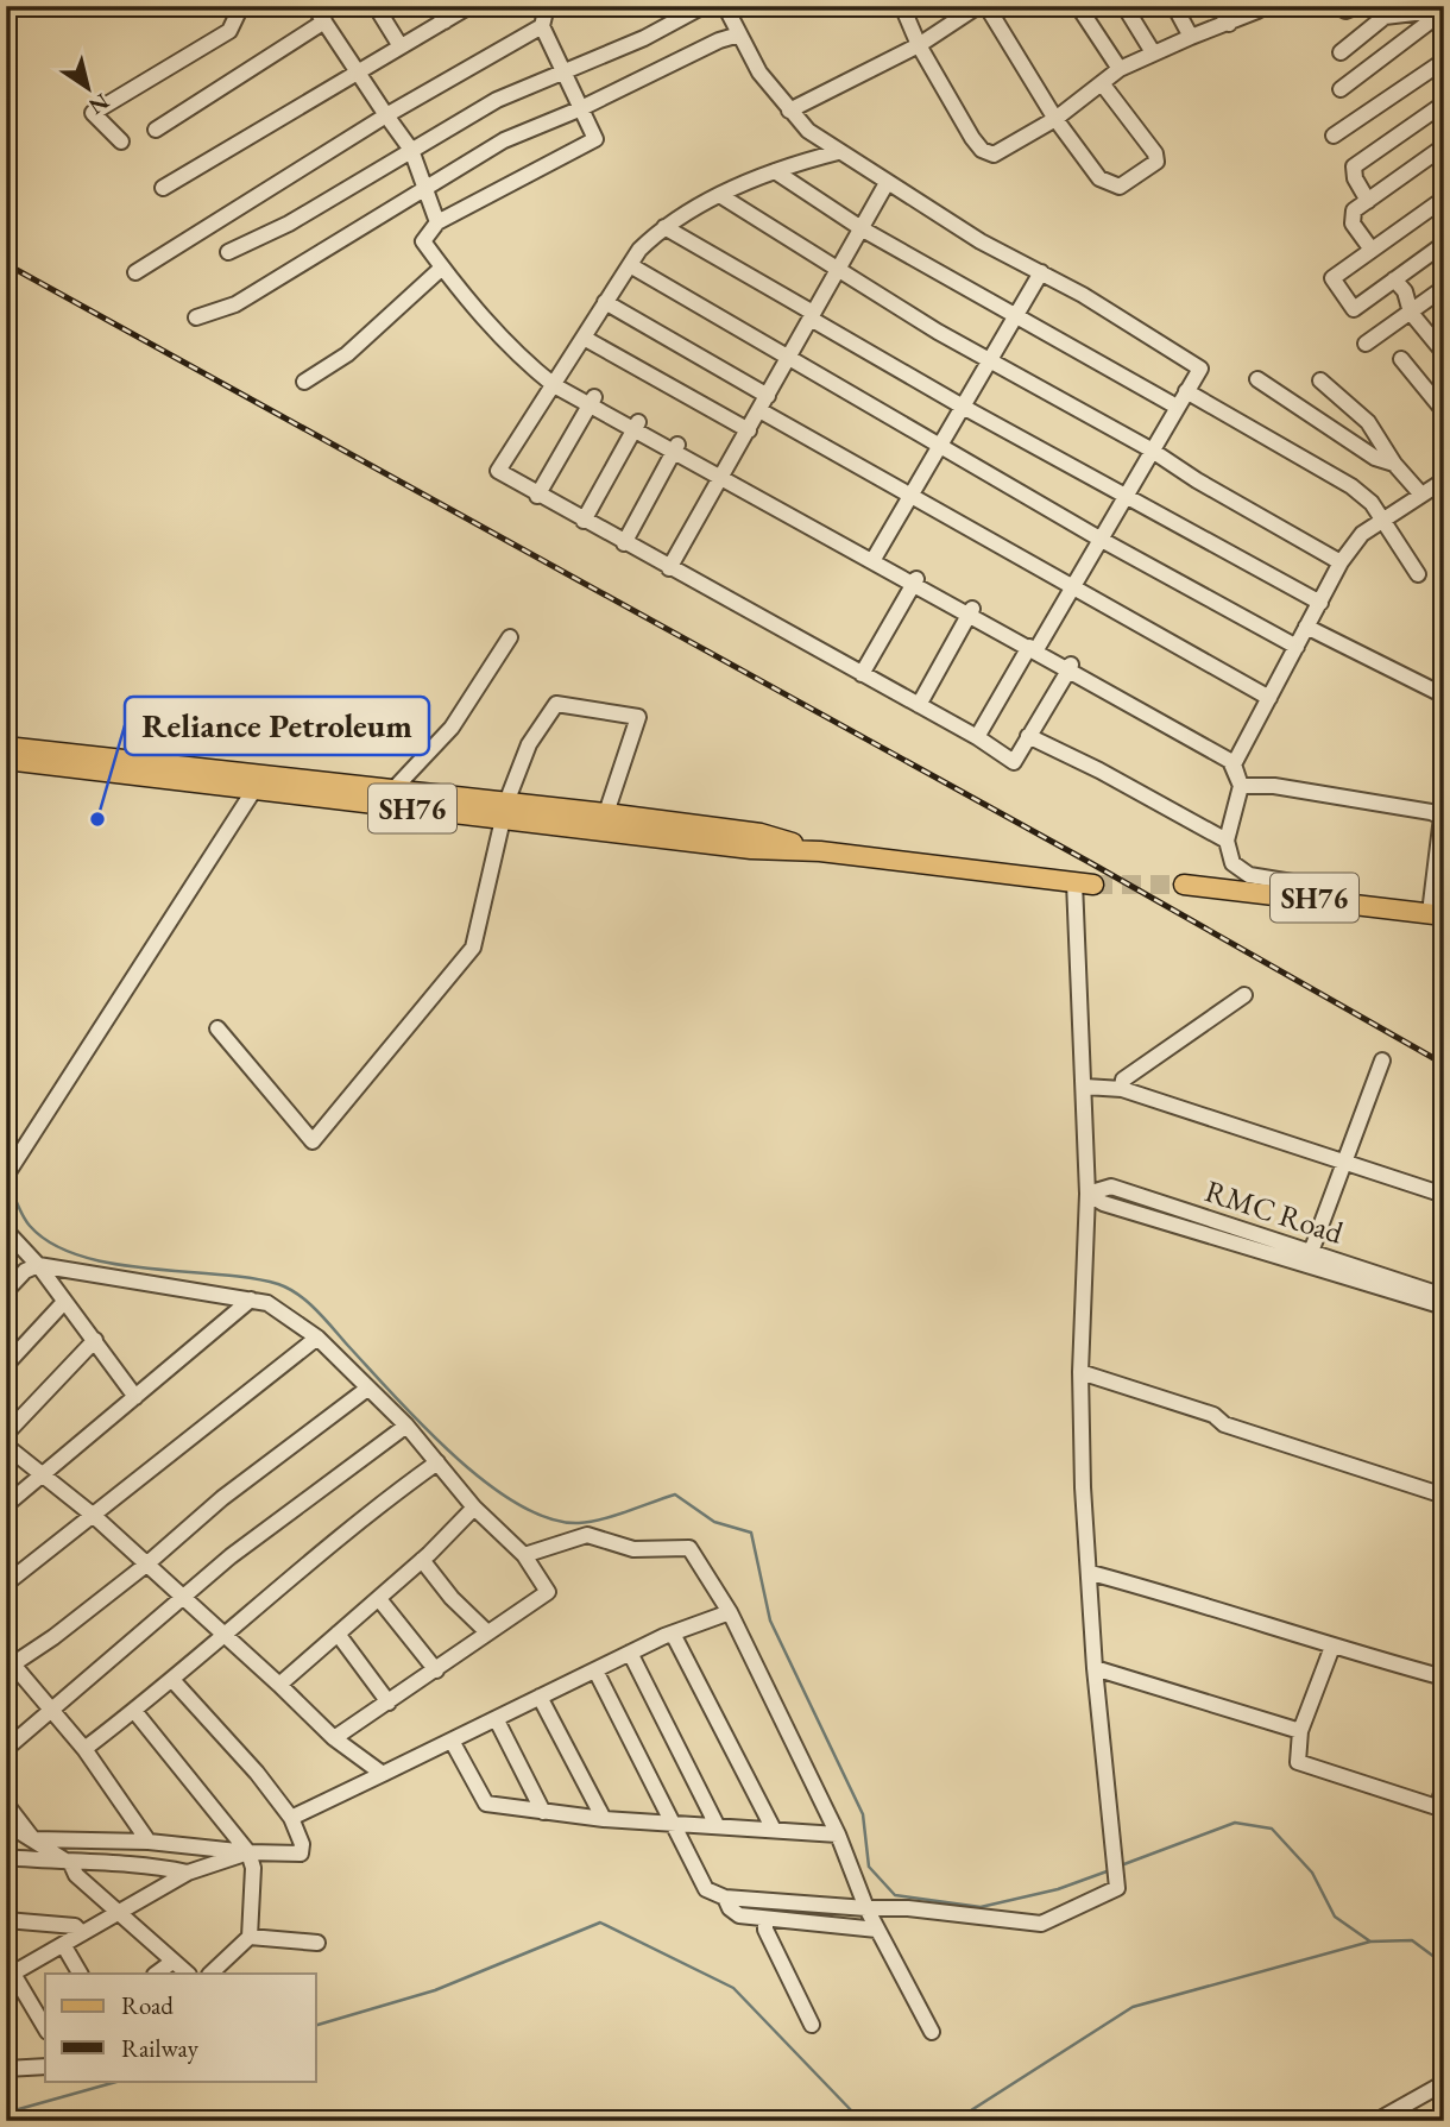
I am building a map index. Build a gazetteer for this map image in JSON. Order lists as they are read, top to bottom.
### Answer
{
  "streets": {
    "main road": ["SH76"],
    "street": ["RMC Road"]
  },
  "places": ["Reliance Petroleum"],
  "legend": ["Road", "Railway"],
  "north": "bottom right"
}
